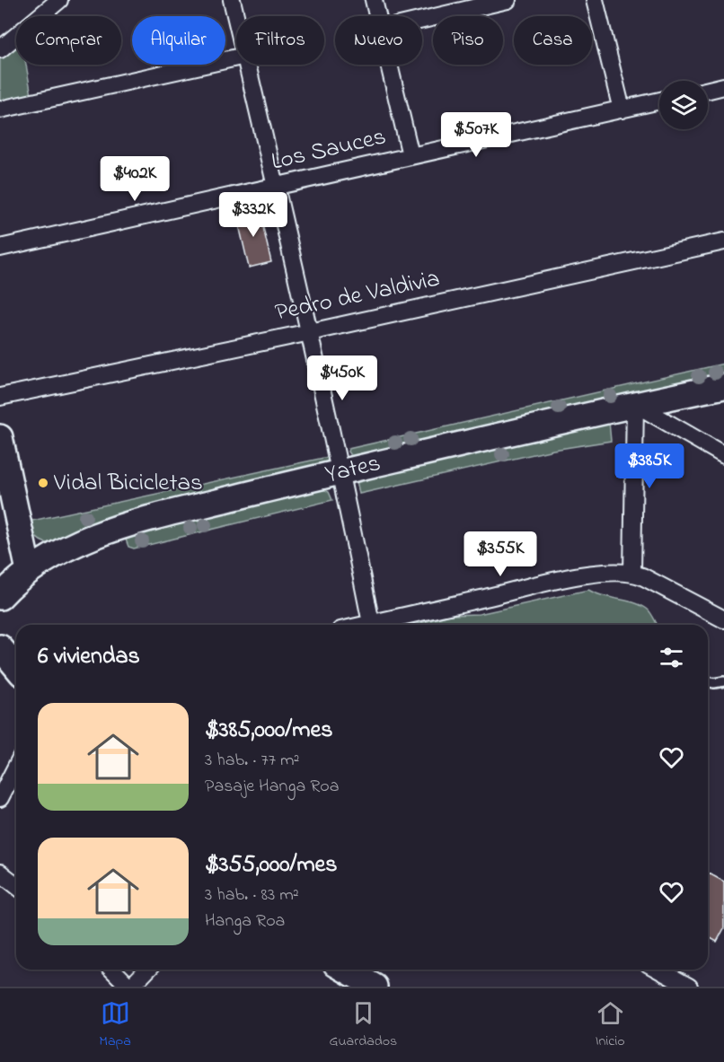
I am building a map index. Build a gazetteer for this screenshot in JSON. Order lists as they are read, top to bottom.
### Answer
{
  "streets": {
    "main road": ["Yates"],
    "street": ["Los Sauces", "Pedro de Valdivia"]
  },
  "places": ["Vidal Bicicletas"],
  "page": {
    "chip": [
      "Comprar",
      "Alquilar",
      "Filtros",
      "Nuevo",
      "Piso",
      "Casa"
    ],
    "price": [
      "$507K",
      "$402K",
      "$332K",
      "$450K",
      "$385K",
      "$355K"
    ],
    "heading": "6 viviendas",
    "list": [
      {
        "name": "$385,000/mes",
        "note": "3 hab. · 77 m² · Pasaje Hanga Roa"
      },
      {
        "name": "$355,000/mes",
        "note": "3 hab. · 83 m² · Hanga Roa"
      }
    ],
    "tabs": ["Mapa", "Guardados", "Inicio"]
  }
}
